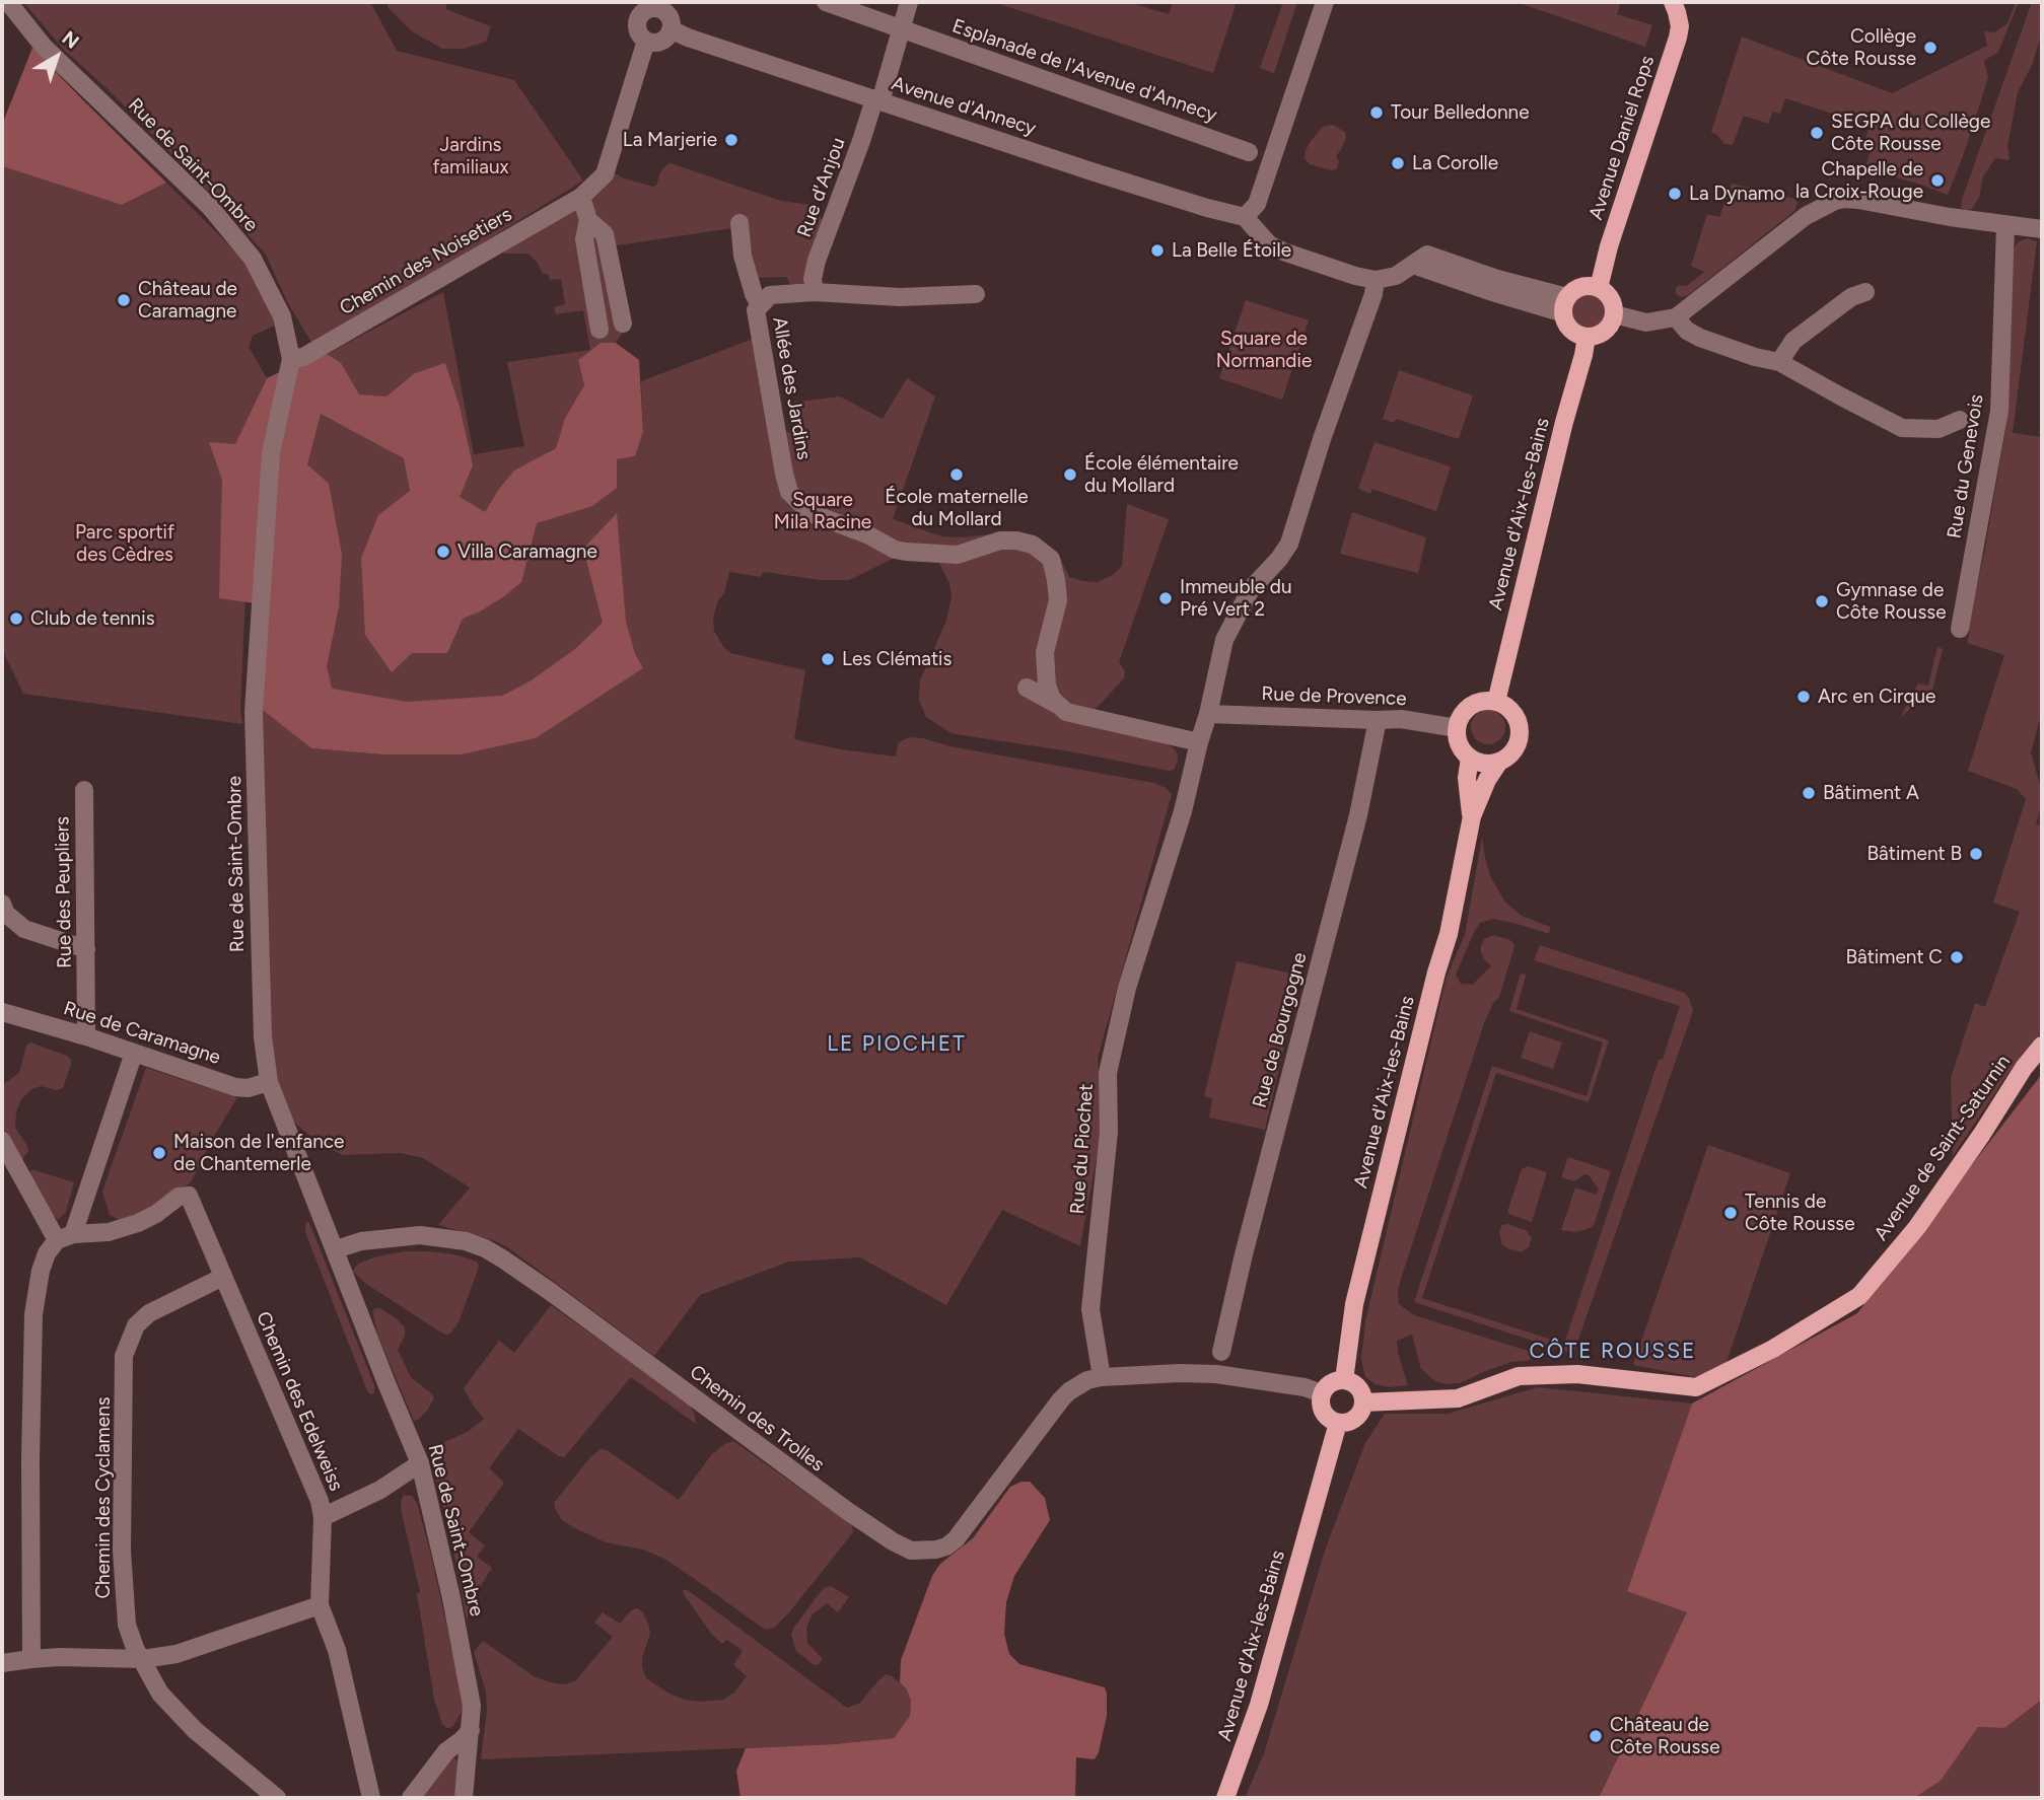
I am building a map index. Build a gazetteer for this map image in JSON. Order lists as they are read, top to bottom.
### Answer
{
  "streets": {
    "main road": ["Avenue Daniel Rops", "Avenue d'Aix-les-Bains", "Avenue de Saint-Saturnin"],
    "street": [
      "Esplanade de l'Avenue d'Annecy",
      "Avenue d'Annecy",
      "Rue de Saint-Ombre",
      "Rue d'Anjou",
      "Chemin des Noisetiers",
      "Allée des Jardins",
      "Rue du Genevois",
      "Rue de Provence",
      "Rue des Peupliers",
      "Rue de Bourgogne",
      "Rue de Caramagne",
      "Rue du Piochet",
      "Chemin des Edelweiss",
      "Chemin des Trolles",
      "Chemin des Cyclamens"
    ]
  },
  "crossings": [
    ["Esplanade de l'Avenue d'Annecy", "Rue d'Anjou"],
    ["Avenue d'Annecy", "Rue d'Anjou"],
    ["Avenue d'Annecy", "Chemin des Noisetiers"],
    ["Avenue Daniel Rops", "Avenue d'Aix-les-Bains"],
    ["Rue de Saint-Ombre", "Chemin des Noisetiers"],
    ["Rue de Saint-Ombre", "Rue de Caramagne"],
    ["Rue de Saint-Ombre", "Chemin des Trolles"],
    ["Rue d'Anjou", "Allée des Jardins"],
    ["Avenue d'Aix-les-Bains", "Rue de Provence"],
    ["Avenue d'Aix-les-Bains", "Avenue de Saint-Saturnin"],
    ["Rue de Provence", "Rue de Bourgogne"],
    ["Rue de Provence", "Rue du Piochet"],
    ["Rue des Peupliers", "Rue de Caramagne"],
    ["Rue du Piochet", "Chemin des Trolles"],
    ["Chemin des Edelweiss", "Chemin des Cyclamens"]
  ],
  "districts": ["LE PIOCHET", "CÔTE ROUSSE"],
  "parks": [
    "Jardins familiaux",
    "Square de Normandie",
    "Square Mila Racine",
    "Parc sportif des Cèdres"
  ],
  "places": [
    "Collège Côte Rousse",
    "Tour Belledonne",
    "SEGPA du Collège Côte Rousse",
    "La Marjerie",
    "La Corolle",
    "Chapelle de la Croix-Rouge",
    "La Dynamo",
    "La Belle Étoile",
    "Château de Caramagne",
    "École maternelle du Mollard",
    "École élémentaire du Mollard",
    "Villa Caramagne",
    "Immeuble du Pré Vert 2",
    "Gymnase de Côte Rousse",
    "Club de tennis",
    "Les Clématis",
    "Arc en Cirque",
    "Bâtiment A",
    "Bâtiment B",
    "Bâtiment C",
    "Maison de l'enfance de Chantemerle",
    "Tennis de Côte Rousse",
    "Château de Côte Rousse"
  ],
  "north": "top right"
}
